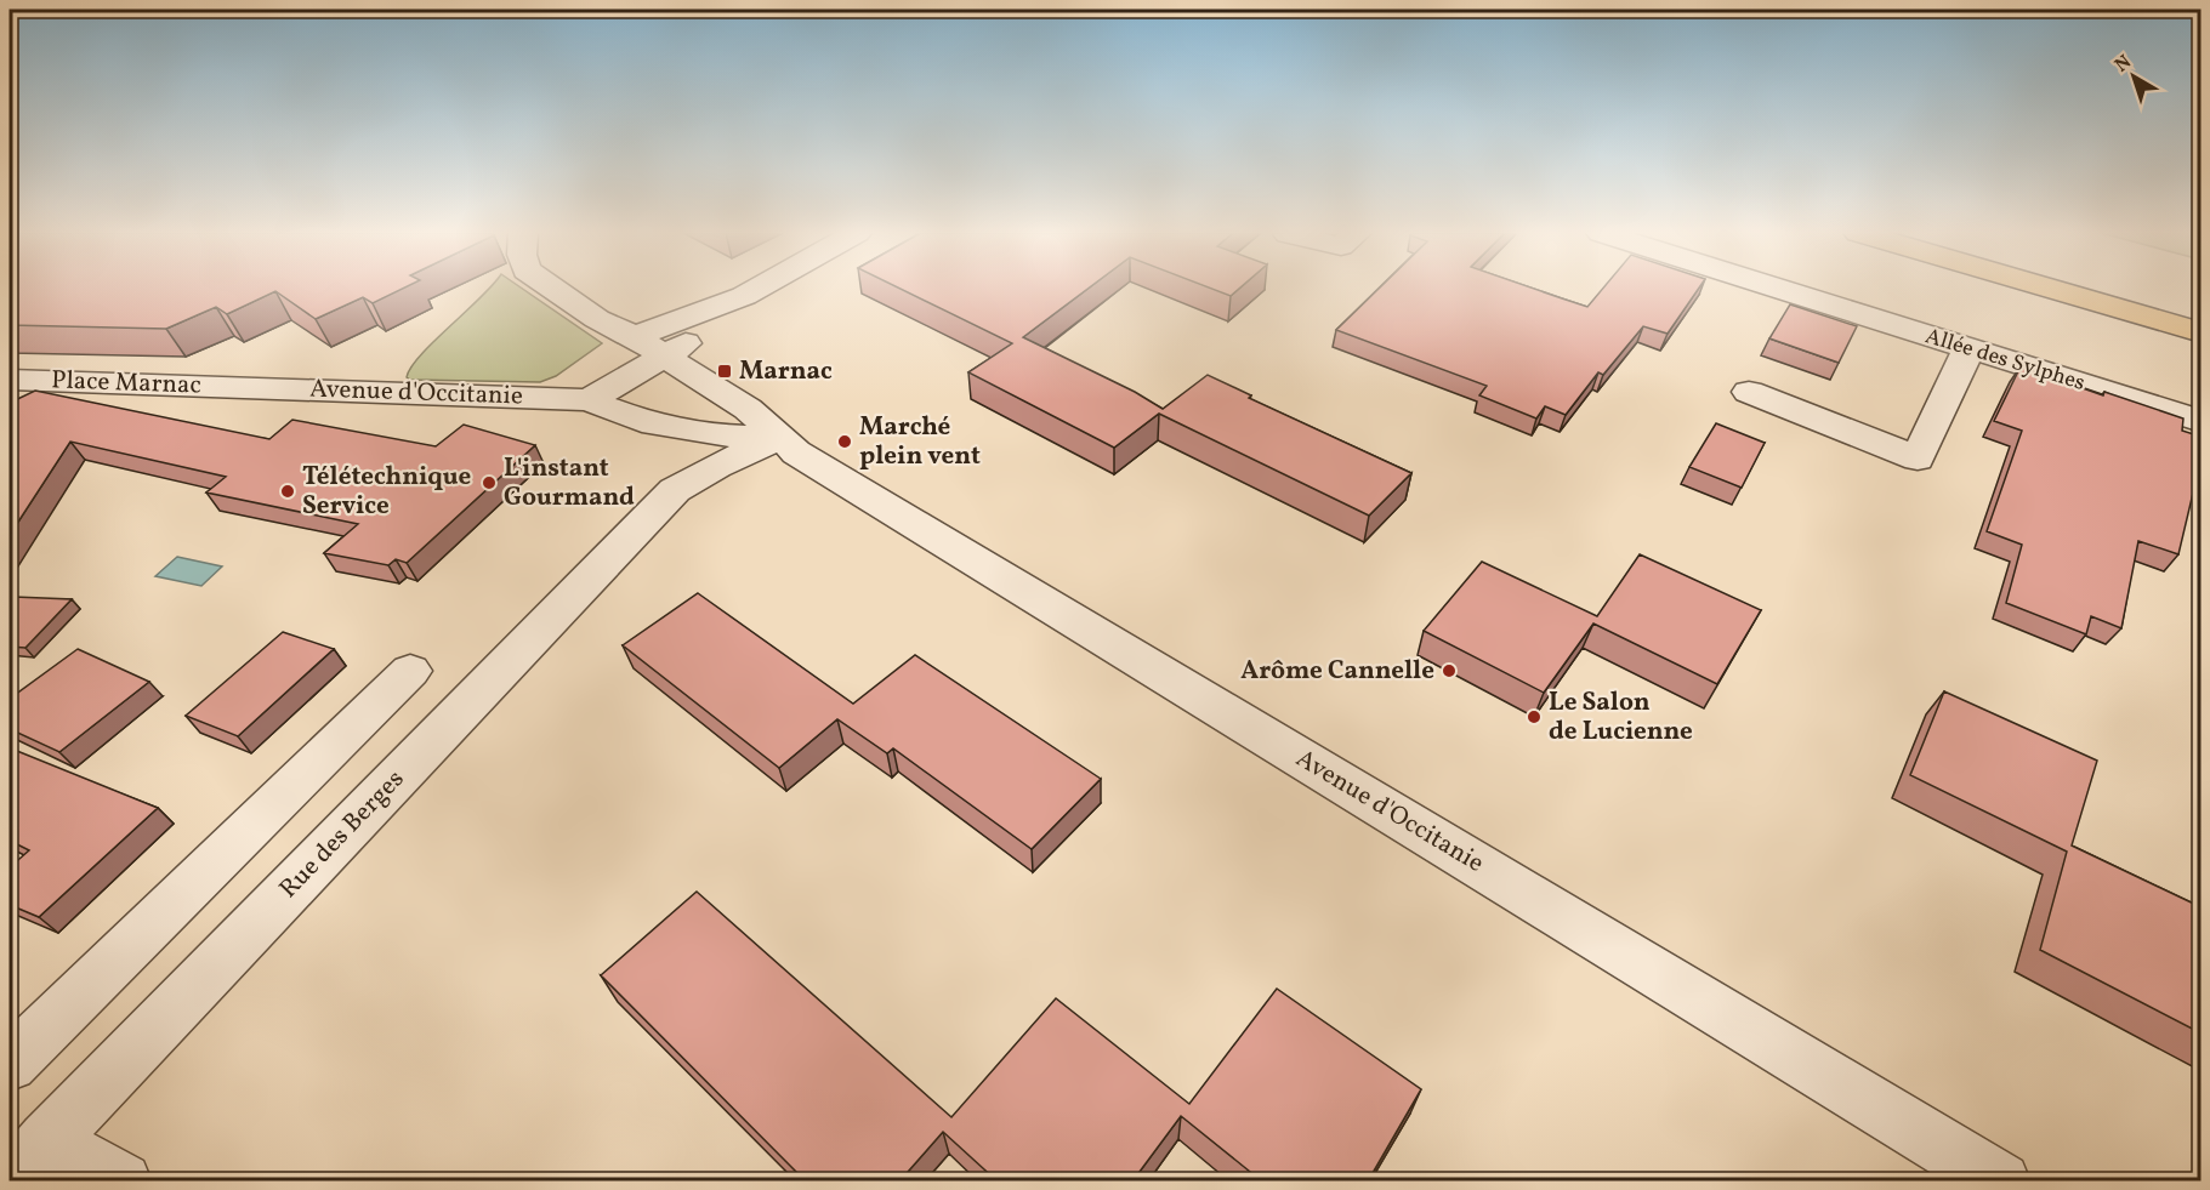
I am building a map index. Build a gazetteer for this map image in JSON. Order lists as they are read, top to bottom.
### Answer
{
  "streets": {
    "street": [
      "Allée des Sylphes",
      "Place Marnac",
      "Avenue d'Occitanie",
      "Rue des Berges"
    ]
  },
  "crossings": [
    ["Place Marnac", "Avenue d'Occitanie"],
    ["Avenue d'Occitanie", "Rue des Berges"]
  ],
  "places": {
    "transit": ["Marnac"],
    "other": [
      "Marché plein vent",
      "L'instant Gourmand",
      "Télétechnique Service",
      "Arôme Cannelle",
      "Le Salon de Lucienne"
    ]
  },
  "north": "top left"
}
